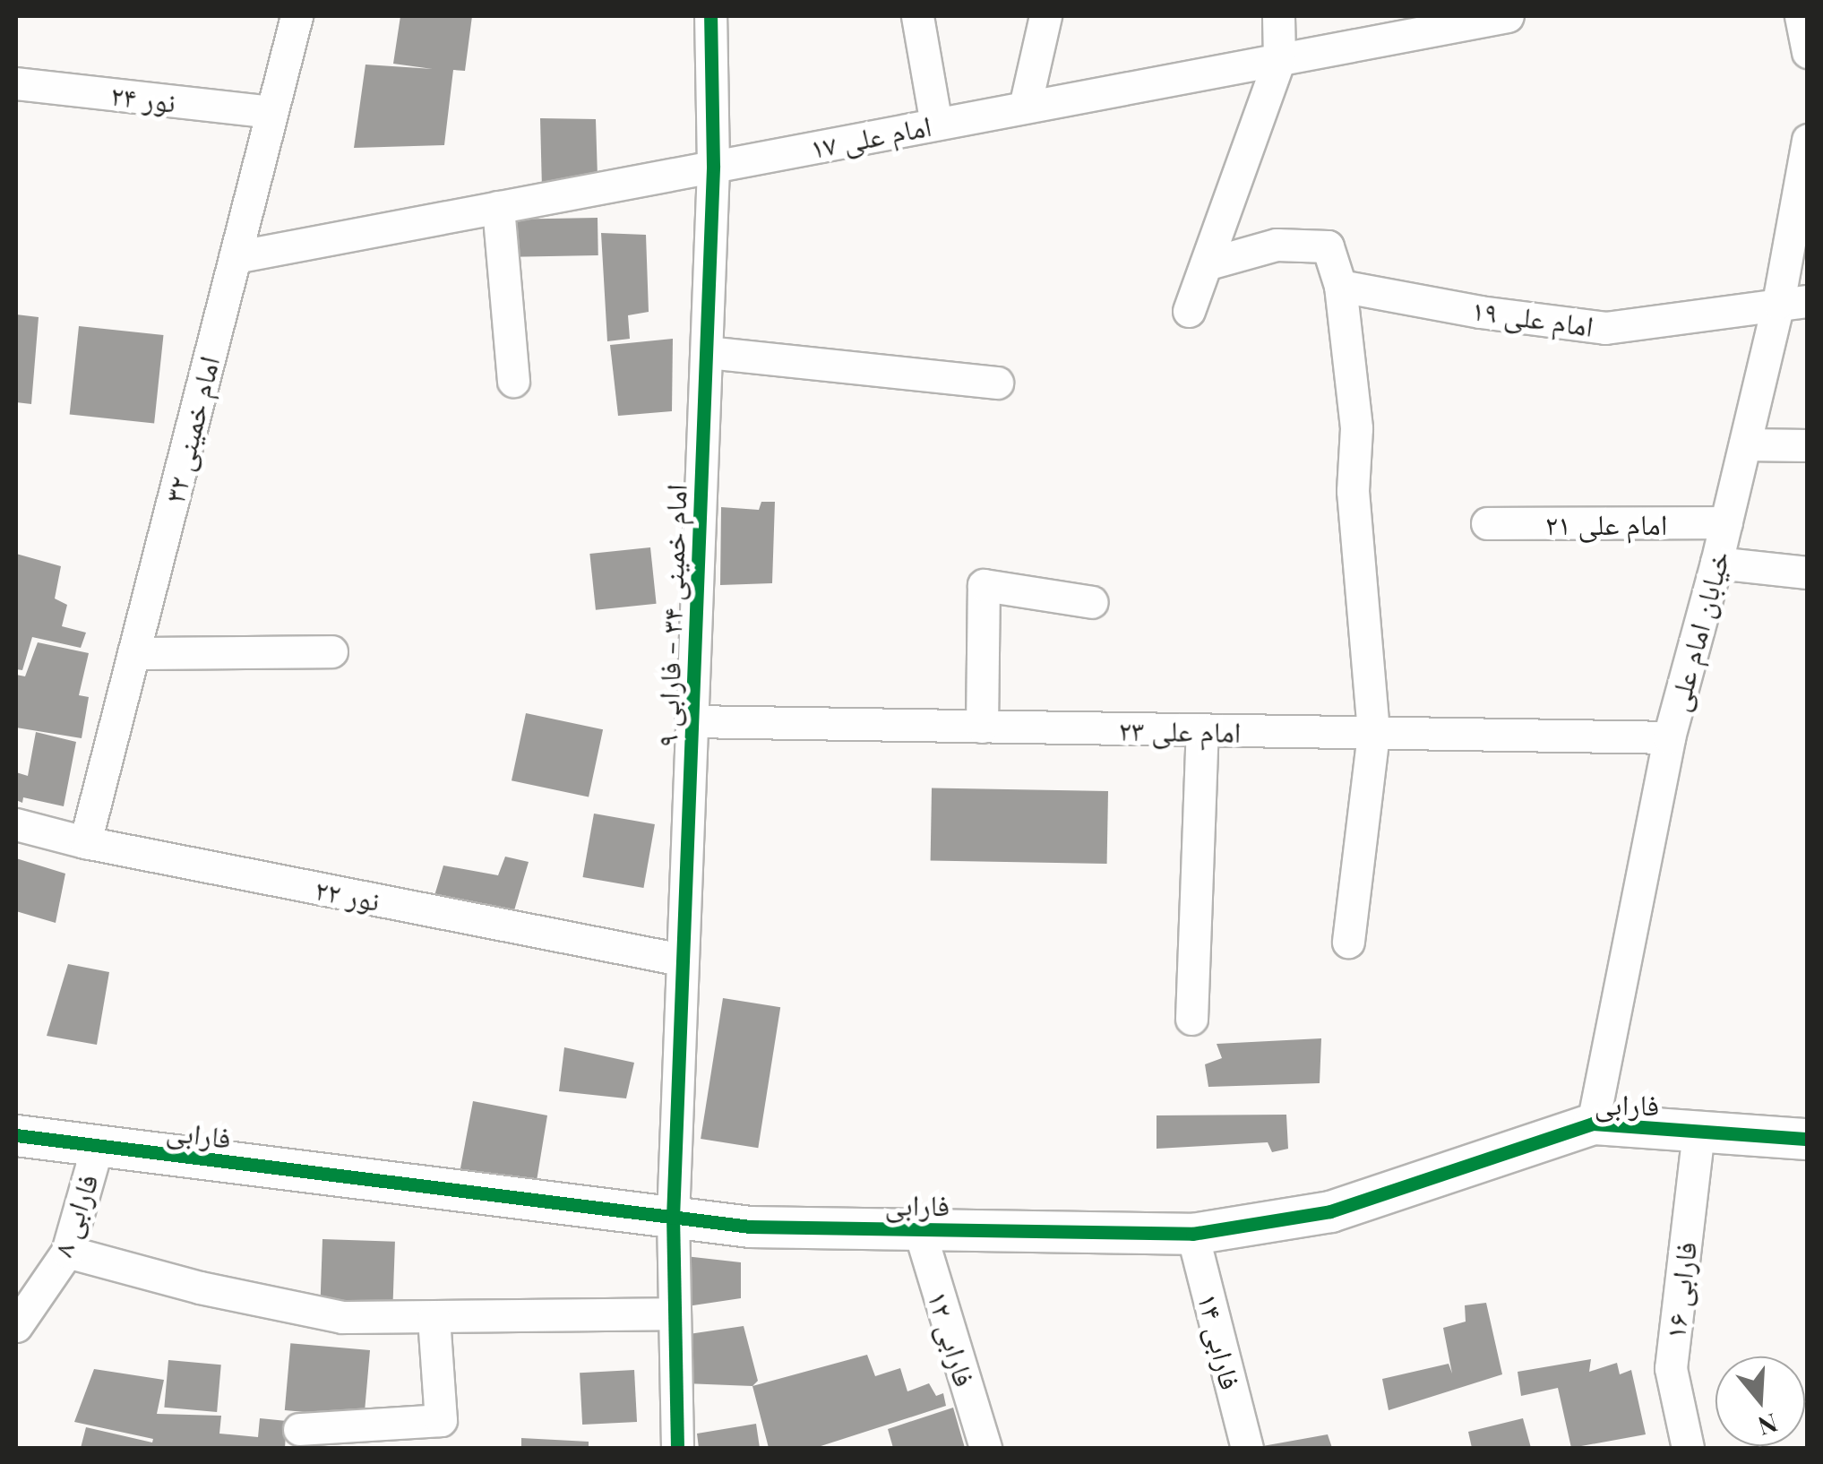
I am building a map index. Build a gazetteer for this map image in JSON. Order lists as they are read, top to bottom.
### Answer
{
  "streets": {
    "street": [
      "نور ۲۴",
      "امام علی ۱۷",
      "امام علی ۱۹",
      "امام خمینی ۳۲",
      "امام علی ۲۱",
      "امام خمینی ۳۴ - فارابی ۹",
      "خیابان امام علی",
      "امام علی ۲۳",
      "نور ۲۲",
      "فارابی",
      "فارابی ۸",
      "فارابی ۱۶",
      "فارابی ۱۲",
      "فارابی ۱۴"
    ]
  },
  "crossings": [
    ["نور ۲۴", "امام خمینی ۳۲"],
    ["امام علی ۱۷", "امام خمینی ۳۲"],
    ["امام علی ۱۷", "امام خمینی ۳۴ - فارابی ۹"],
    ["امام علی ۱۹", "خیابان امام علی"],
    ["امام خمینی ۳۲", "نور ۲۲"],
    ["امام علی ۲۱", "خیابان امام علی"],
    ["امام خمینی ۳۴ - فارابی ۹", "امام علی ۲۳"],
    ["امام خمینی ۳۴ - فارابی ۹", "نور ۲۲"],
    ["امام خمینی ۳۴ - فارابی ۹", "فارابی"],
    ["خیابان امام علی", "امام علی ۲۳"],
    ["خیابان امام علی", "فارابی"],
    ["فارابی", "فارابی ۸"],
    ["فارابی", "فارابی ۱۶"],
    ["فارابی", "فارابی ۱۲"],
    ["فارابی", "فارابی ۱۴"]
  ],
  "north": "bottom"
}
